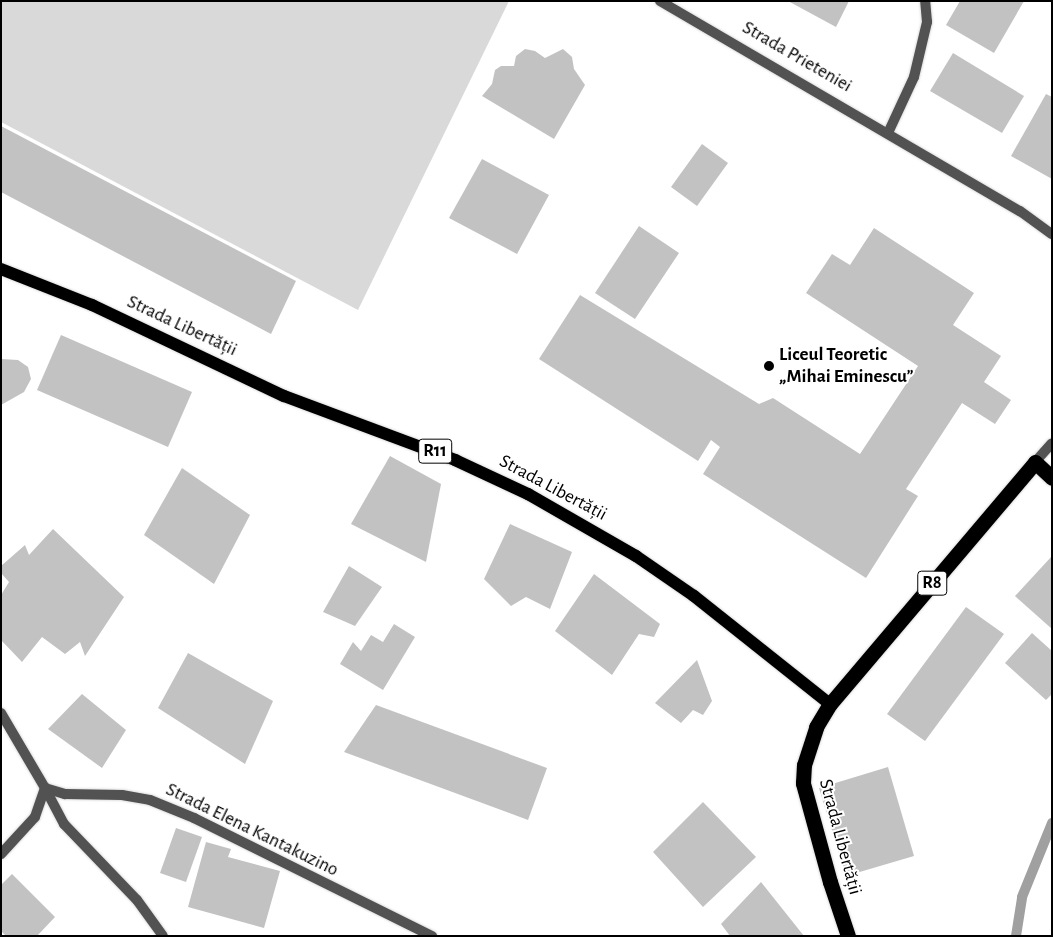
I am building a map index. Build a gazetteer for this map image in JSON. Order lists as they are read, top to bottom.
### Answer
{
  "streets": {
    "highway": ["Strada Libertății", "R8"],
    "main road": ["R11"],
    "street": ["Strada Prieteniei", "Strada Elena Kantakuzino"]
  },
  "crossings": [
    ["Strada Libertății", "R8"]
  ],
  "places": ["Liceul Teoretic „Mihai Eminescu”"]
}
